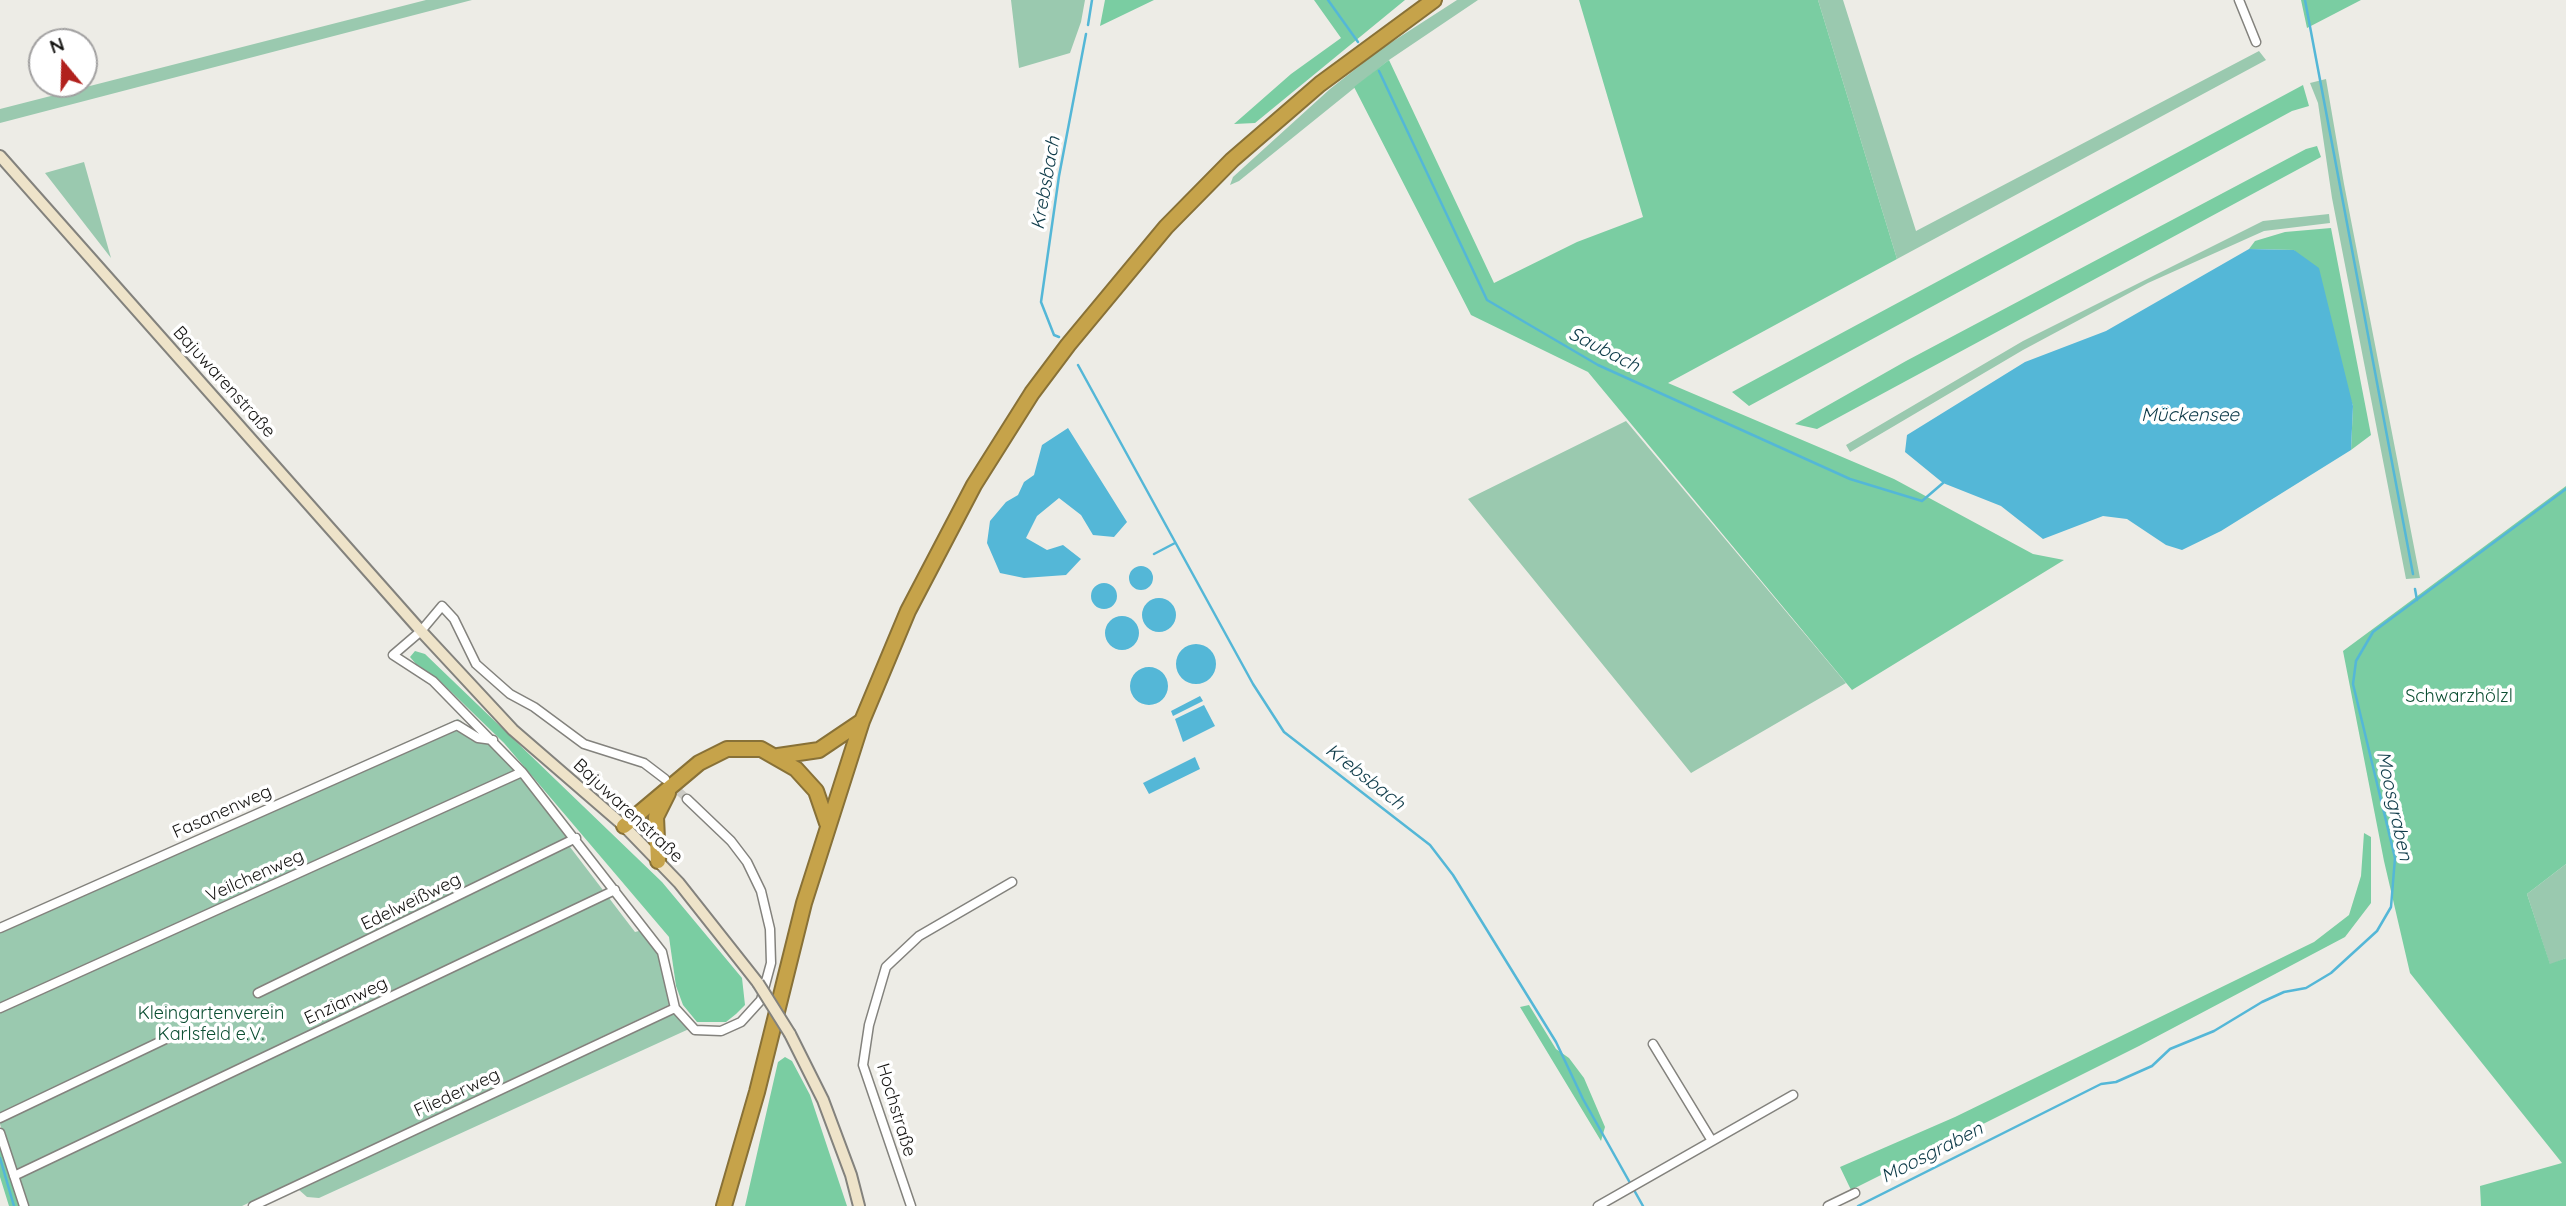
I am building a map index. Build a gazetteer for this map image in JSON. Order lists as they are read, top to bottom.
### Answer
{
  "streets": {
    "main road": ["Bajuwarenstraße"],
    "street": [
      "Fasanenweg",
      "Veilchenweg",
      "Edelweißweg",
      "Enzianweg",
      "Fliederweg",
      "Hochstraße"
    ]
  },
  "water": [
    "Krebsbach",
    "Saubach",
    "Mückensee",
    "Moosgraben"
  ],
  "parks": ["Schwarzhölzl", "Kleingartenverein Karlsfeld e.V."],
  "north": "top"
}
